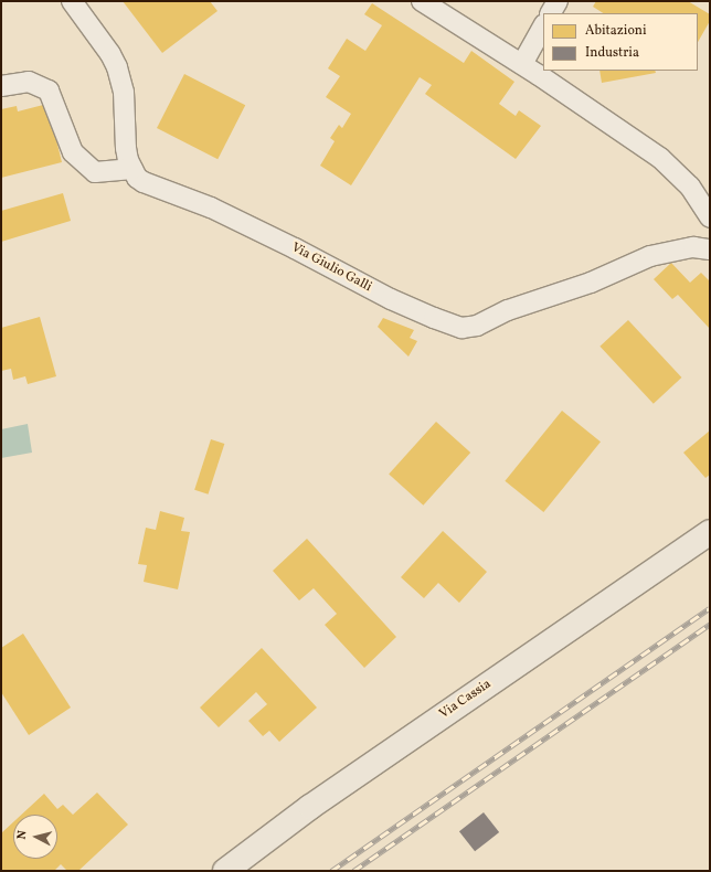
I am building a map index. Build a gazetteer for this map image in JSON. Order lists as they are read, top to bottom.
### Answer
{
  "streets": {
    "main road": ["Via Cassia"],
    "street": ["Via Giulio Galli"]
  },
  "legend": ["Abitazioni", "Industria"],
  "north": "left"
}
